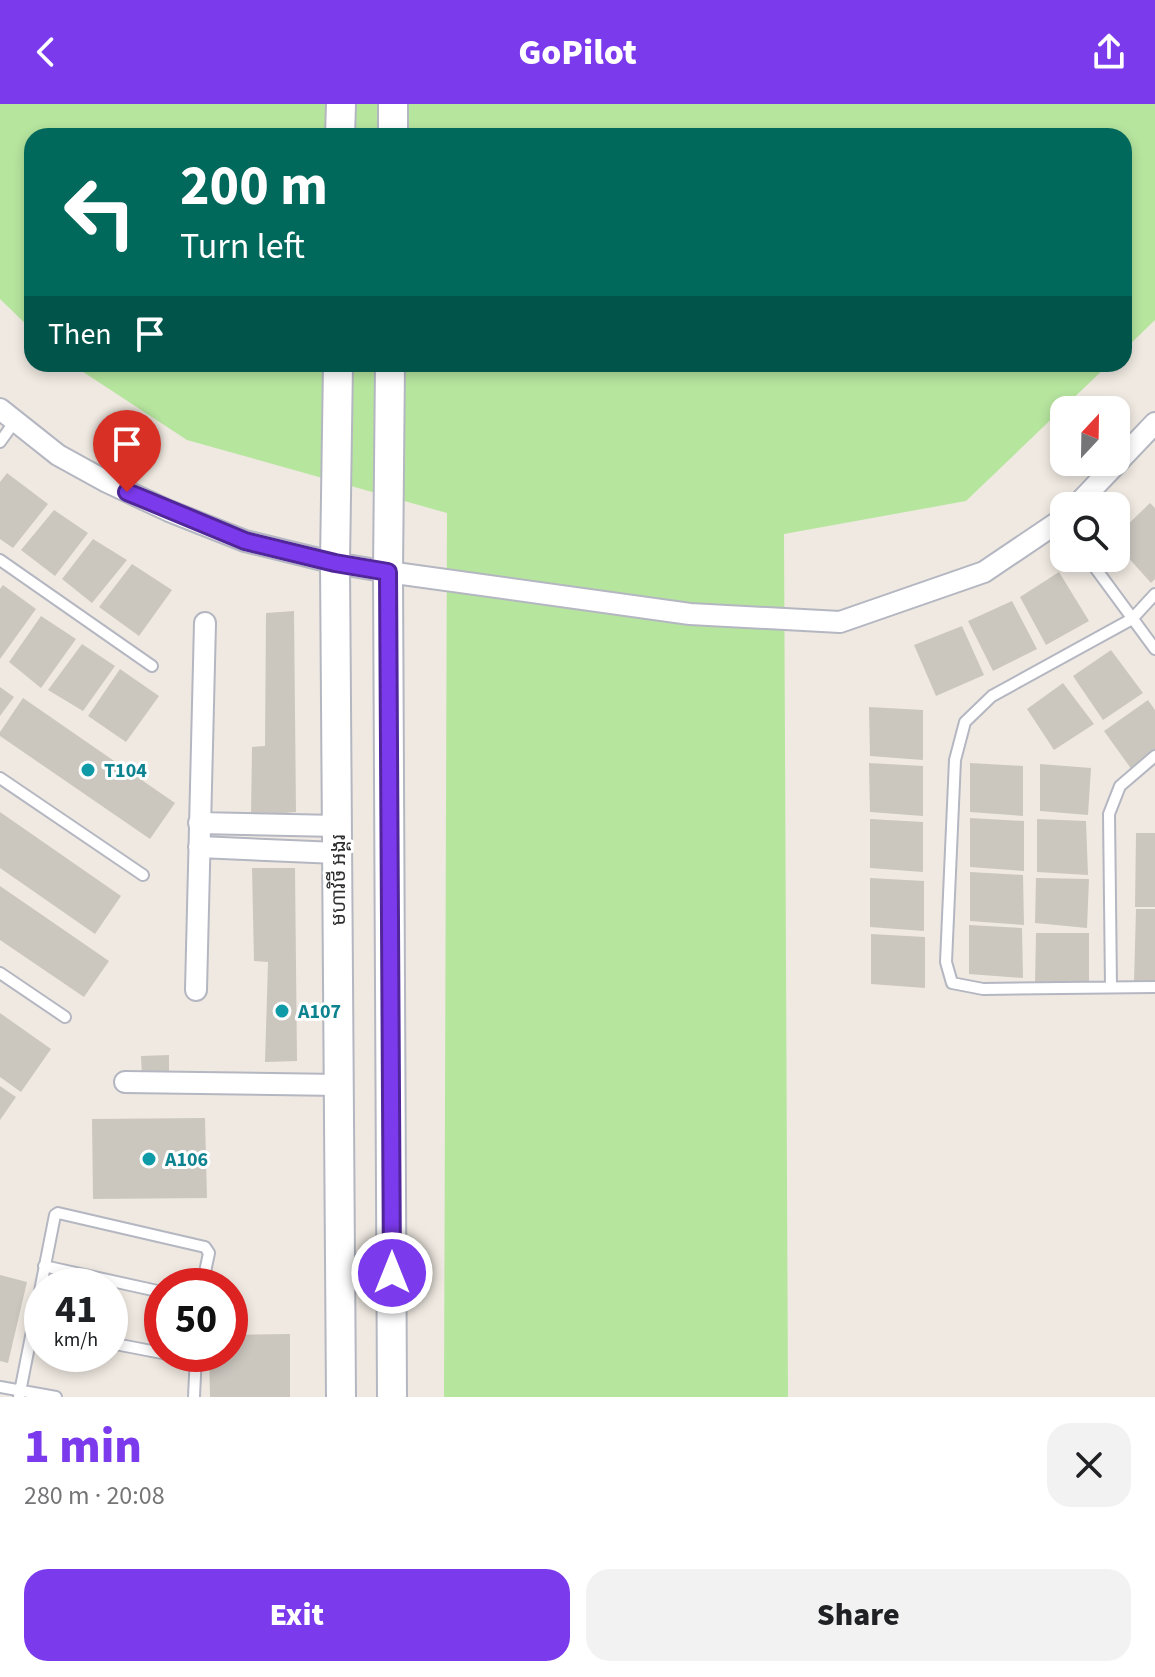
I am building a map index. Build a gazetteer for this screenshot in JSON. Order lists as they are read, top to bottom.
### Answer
{
  "streets": {
    "main road": ["មហាវិថី អង្គរ"]
  },
  "places": ["T104", "A107", "A106"],
  "north": "top",
  "page": {
    "header": "GoPilot",
    "turn": ["200 m", "Turn left"],
    "then": "Then",
    "speed": "41 km/h",
    "limit": "50",
    "heading": ["1 min", "280 m · 20:08"],
    "buttons": ["Exit", "Share"]
  }
}
